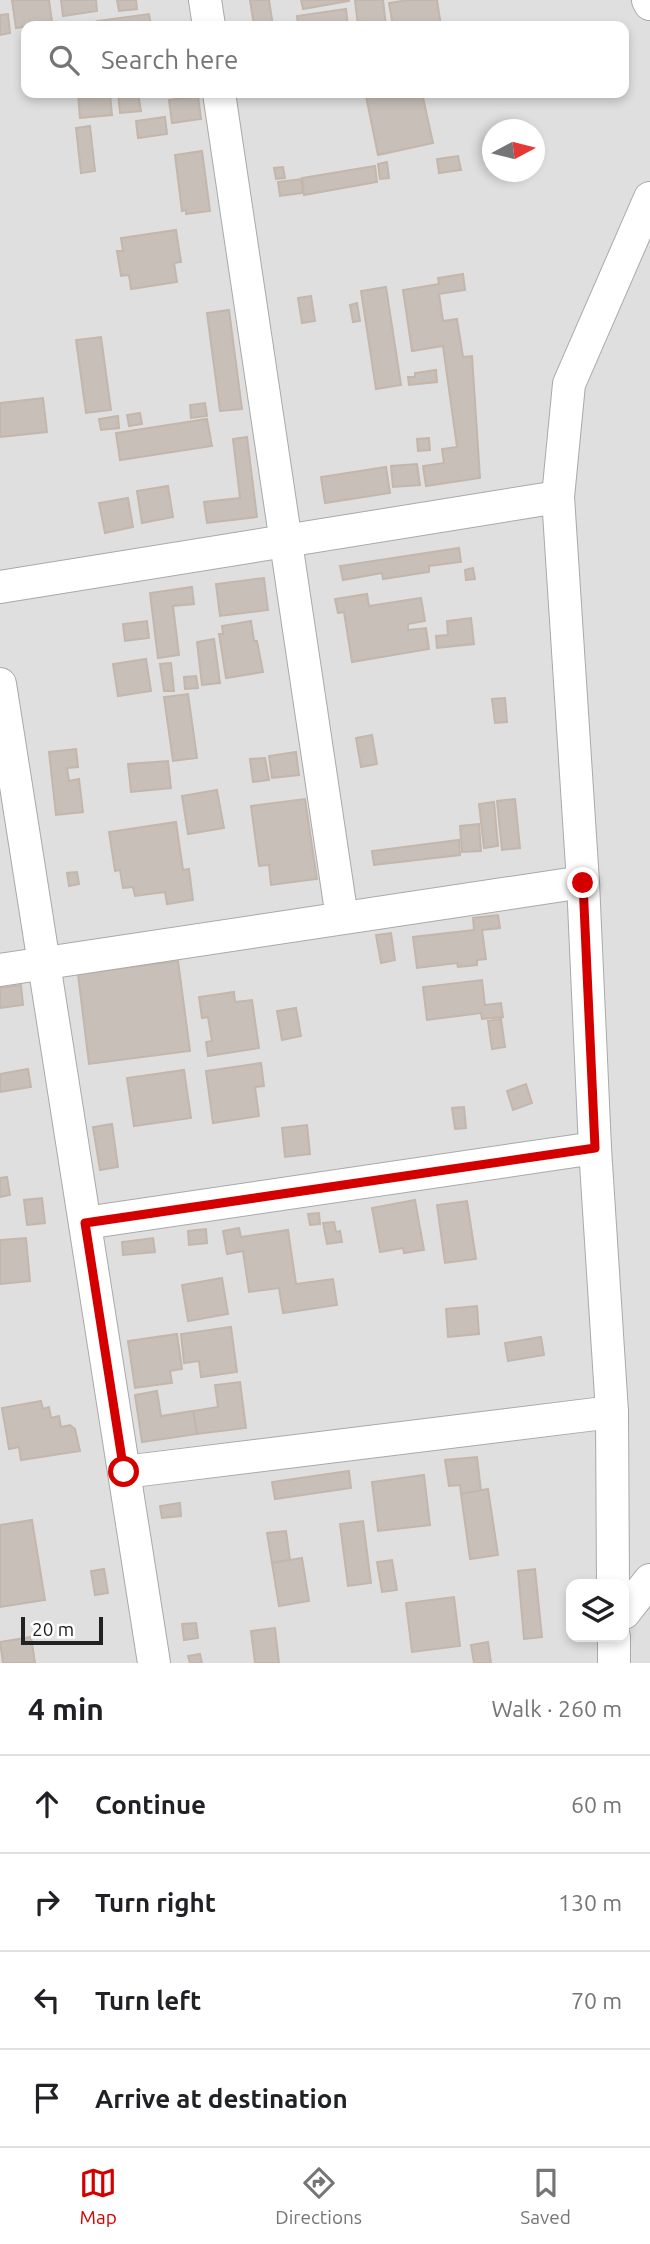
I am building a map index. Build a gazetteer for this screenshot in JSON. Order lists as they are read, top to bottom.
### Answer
{
  "scale_bar": "20 m",
  "north": "right",
  "page": {
    "search": "Search here",
    "scale": "20 m",
    "heading": ["4 min", "Walk · 260 m"],
    "list": [
      ["Continue", "60 m"],
      ["Turn right", "130 m"],
      ["Turn left", "70 m"],
      "Arrive at destination"
    ],
    "nav": ["Map", "Directions", "Saved"]
  }
}
